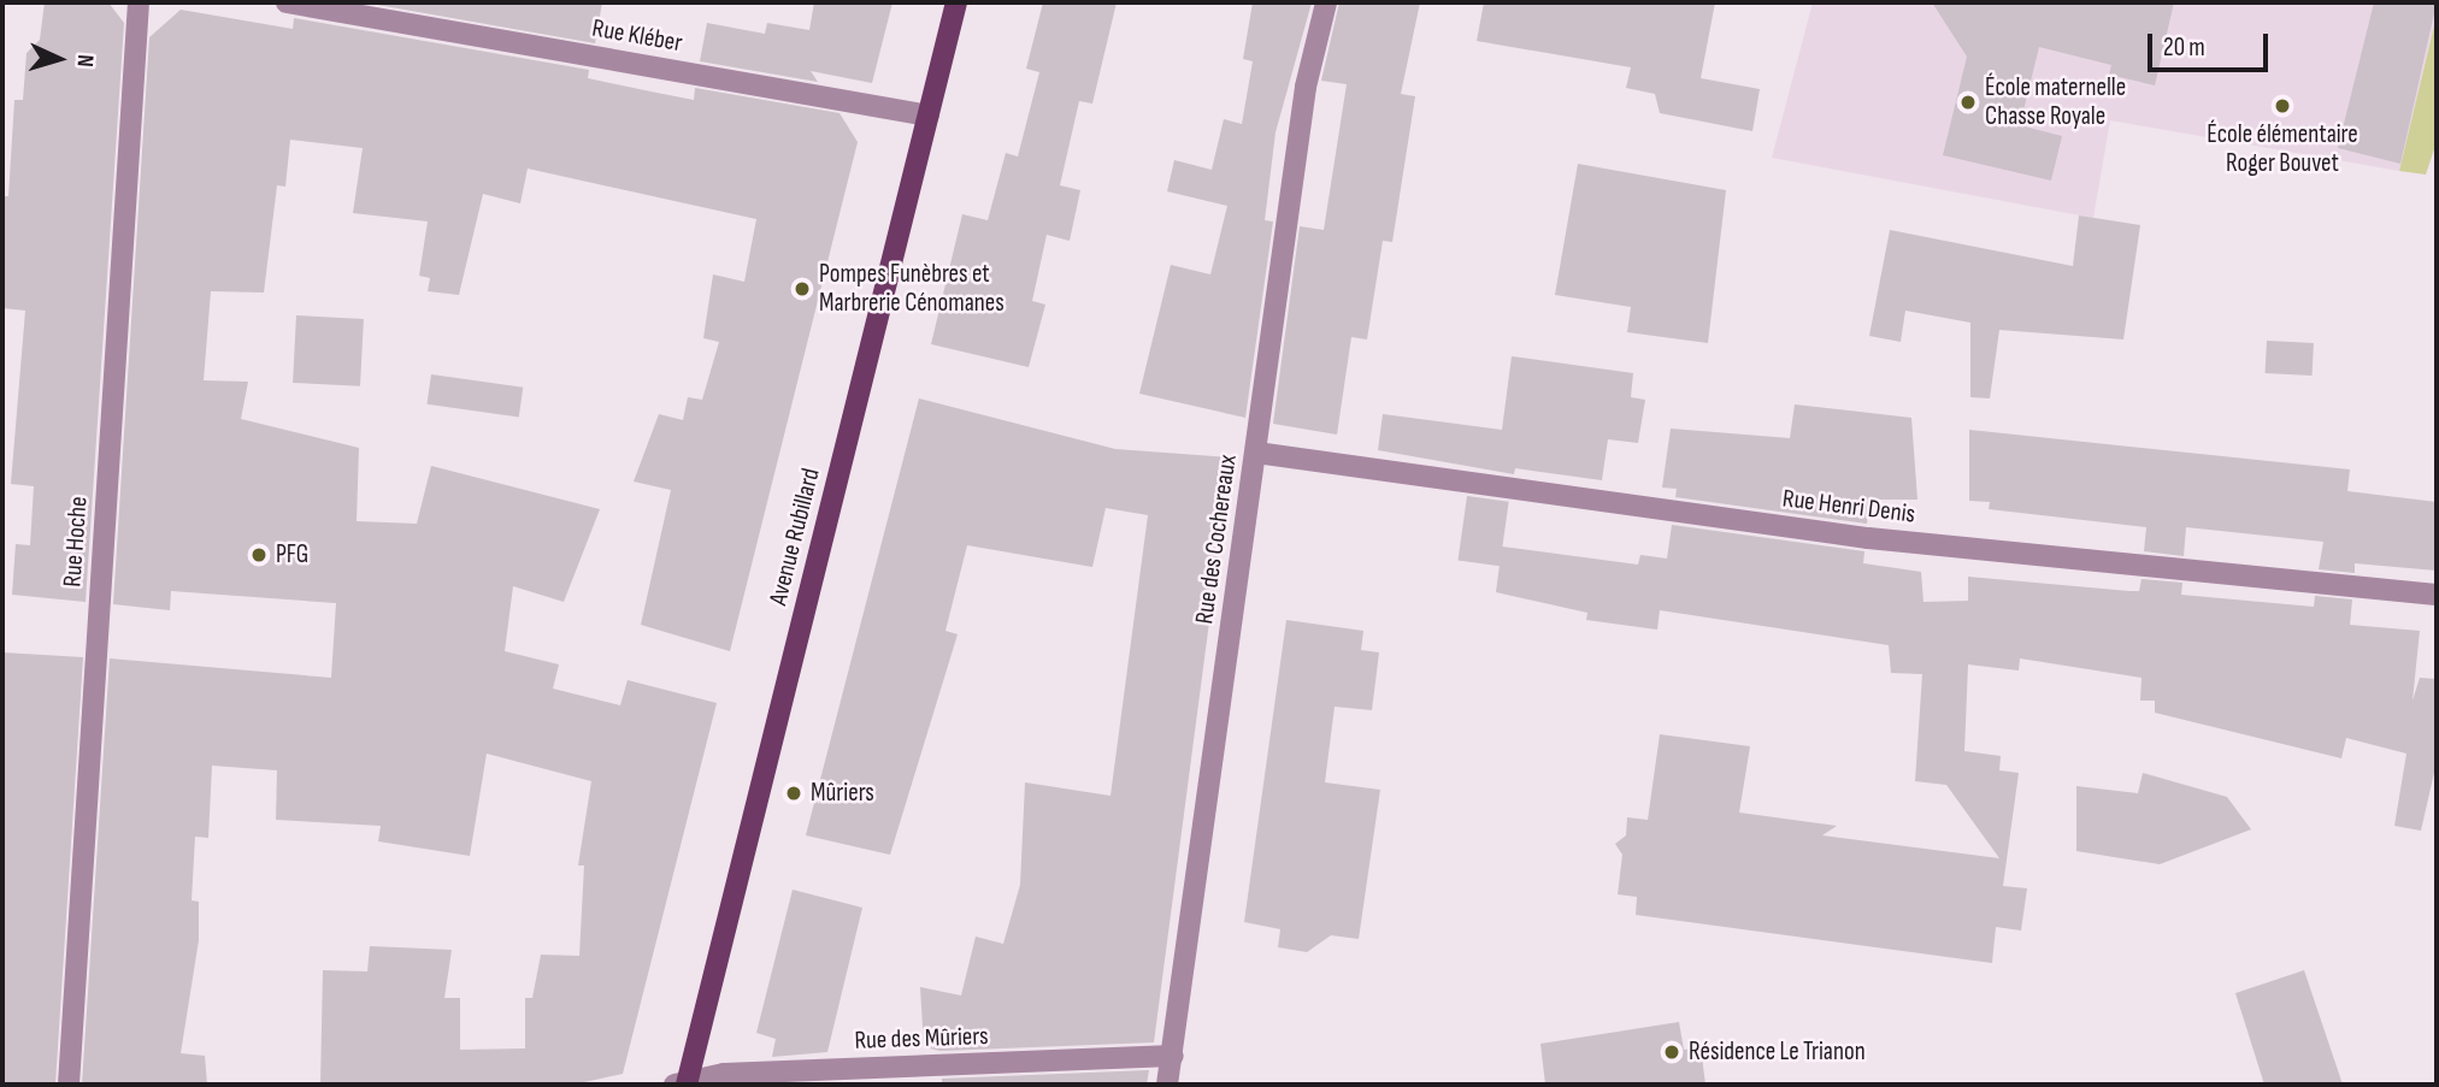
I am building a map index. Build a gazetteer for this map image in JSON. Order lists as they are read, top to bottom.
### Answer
{
  "streets": {
    "main road": ["Avenue Rubillard"],
    "street": [
      "Rue Kléber",
      "Rue Henri Denis",
      "Rue des Cochereaux",
      "Rue Hoche",
      "Rue des Mûriers"
    ]
  },
  "crossings": [
    ["Rue Kléber", "Avenue Rubillard"],
    ["Rue Henri Denis", "Rue des Cochereaux"],
    ["Avenue Rubillard", "Rue des Mûriers"],
    ["Rue des Cochereaux", "Rue des Mûriers"]
  ],
  "places": [
    "École maternelle Chasse Royale",
    "École élémentaire Roger Bouvet",
    "Pompes Funèbres et Marbrerie Cénomanes",
    "PFG",
    "Mûriers",
    "Résidence Le Trianon"
  ],
  "scale_bar": "20 m",
  "north": "right"
}
